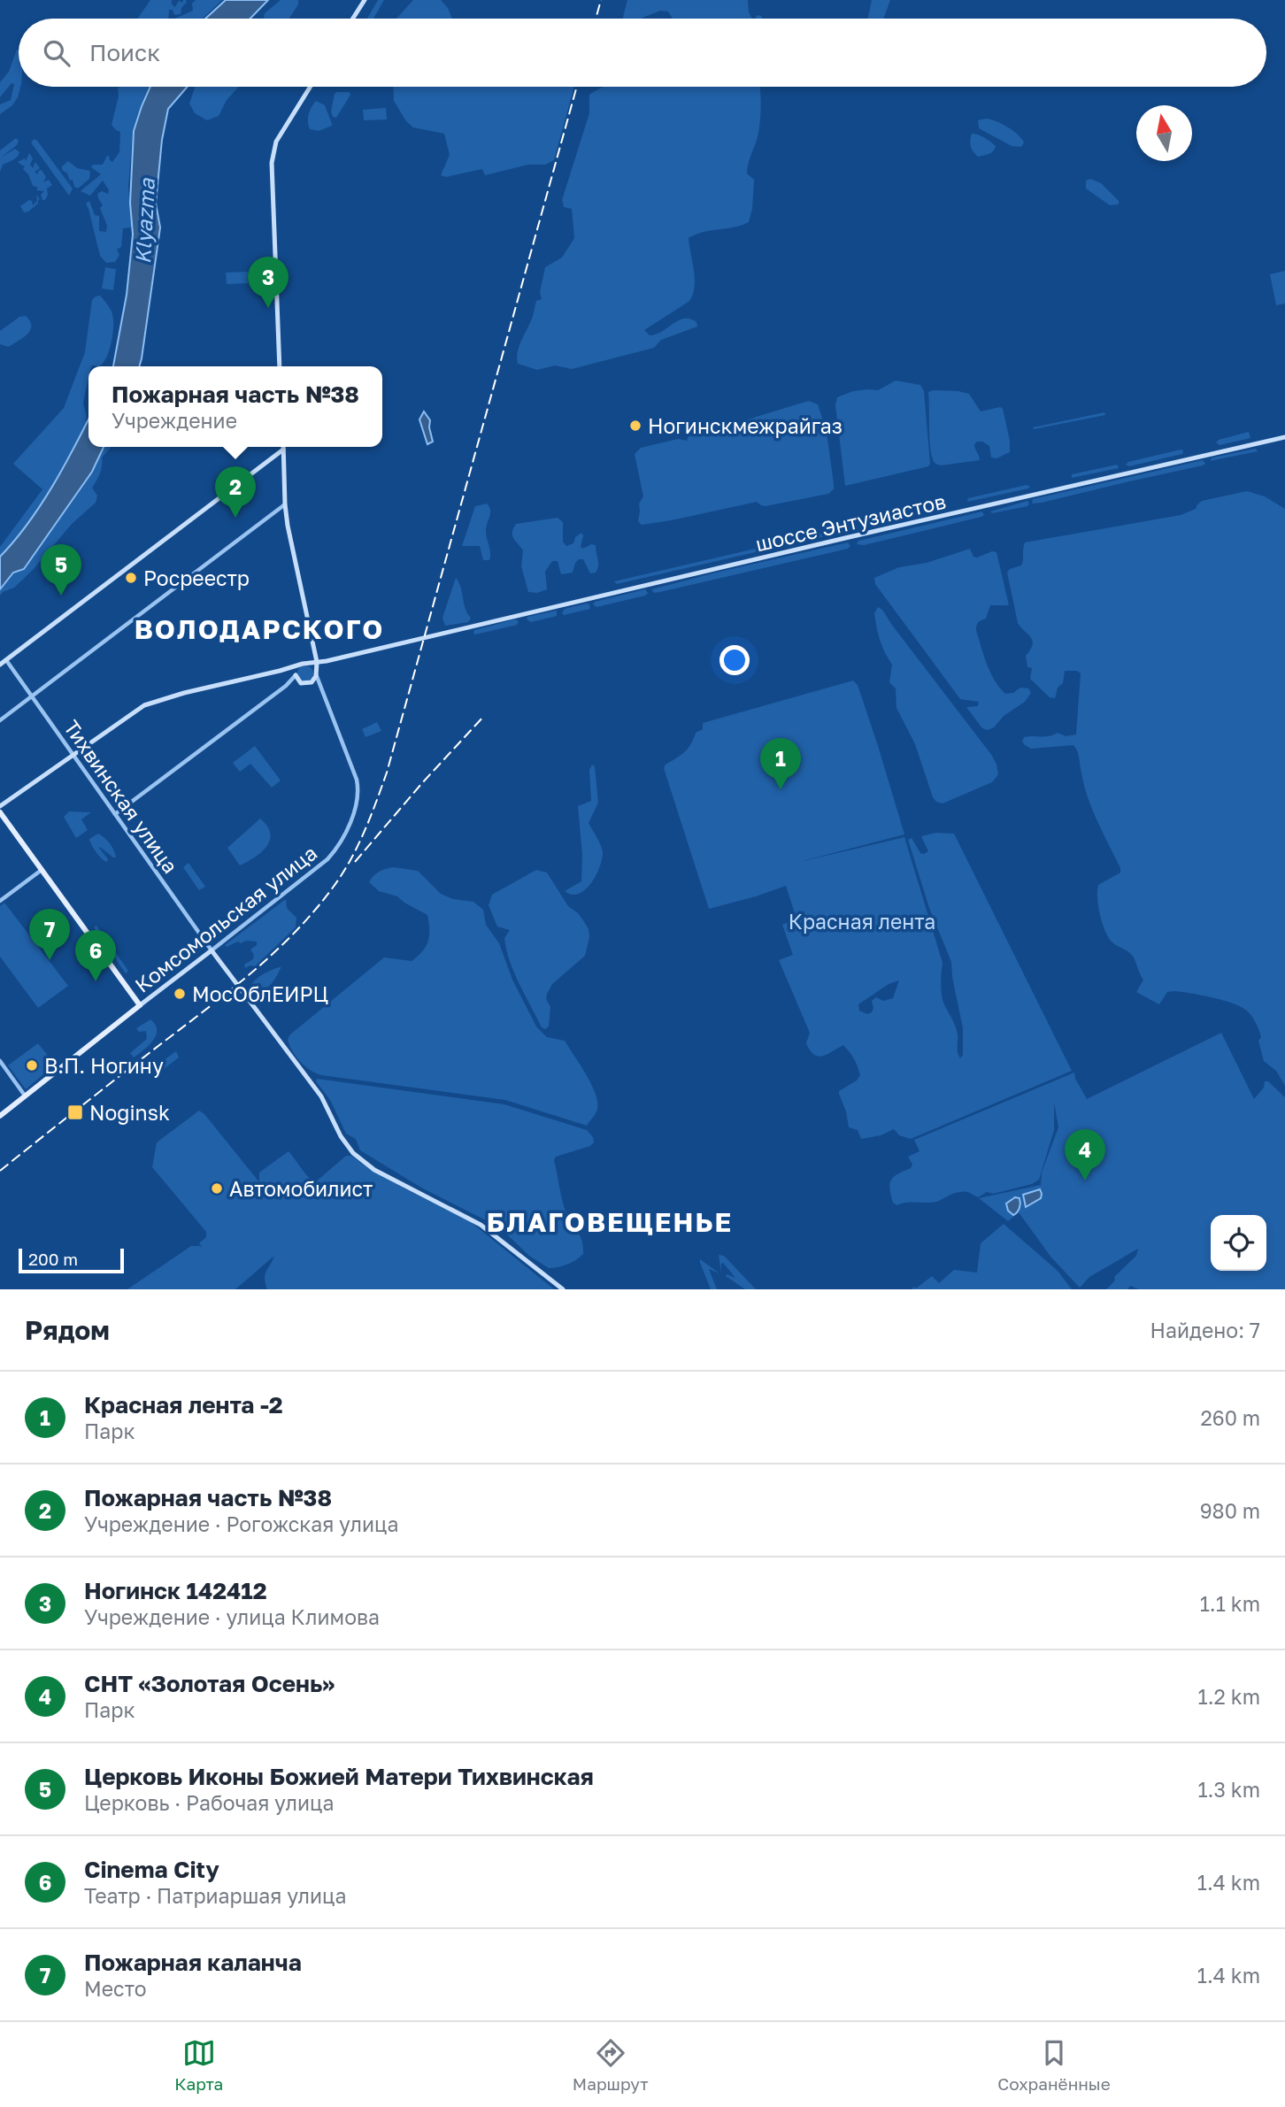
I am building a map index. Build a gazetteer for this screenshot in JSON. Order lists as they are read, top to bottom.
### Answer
{
  "streets": {
    "main road": ["шоссе Энтузиастов", "Комсомольская улица"],
    "street": ["Тихвинская улица"]
  },
  "crossings": [
    ["Тихвинская улица", "Комсомольская улица"]
  ],
  "districts": ["ВОЛОДАРСКОГО", "БЛАГОВЕЩЕНЬЕ"],
  "water": ["Klyazma"],
  "parks": ["Красная лента"],
  "places": {
    "other": [
      "Ногинскмежрайгаз",
      "Росреестр",
      "МосОблЕИРЦ",
      "В.П. Ногину",
      "Автомобилист"
    ],
    "transit": ["Noginsk"]
  },
  "scale_bar": "200 m",
  "north": "top",
  "page": {
    "search": "Поиск",
    "pins": [
      "3",
      "2",
      "5",
      "1",
      "7",
      "6",
      "4"
    ],
    "popup": ["Пожарная часть №38", "Учреждение"],
    "scale": "200 m",
    "heading": ["Рядом", "Найдено: 7"],
    "list": [
      {
        "mark": "1",
        "name": "Красная лента -2",
        "note": "Парк",
        "value": "260 m"
      },
      {
        "mark": "2",
        "name": "Пожарная часть №38",
        "note": "Учреждение · Рогожская улица",
        "value": "980 m"
      },
      {
        "mark": "3",
        "name": "Ногинск 142412",
        "note": "Учреждение · улица Климова",
        "value": "1.1 km"
      },
      {
        "mark": "4",
        "name": "СНТ «Золотая Осень»",
        "note": "Парк",
        "value": "1.2 km"
      },
      {
        "mark": "5",
        "name": "Церковь Иконы Божией Матери Тихвинская",
        "note": "Церковь · Рабочая улица",
        "value": "1.3 km"
      },
      {
        "mark": "6",
        "name": "Cinema City",
        "note": "Театр · Патриаршая улица",
        "value": "1.4 km"
      },
      {
        "mark": "7",
        "name": "Пожарная каланча",
        "note": "Место",
        "value": "1.4 km"
      }
    ],
    "nav": ["Карта", "Маршрут", "Сохранённые"]
  }
}
